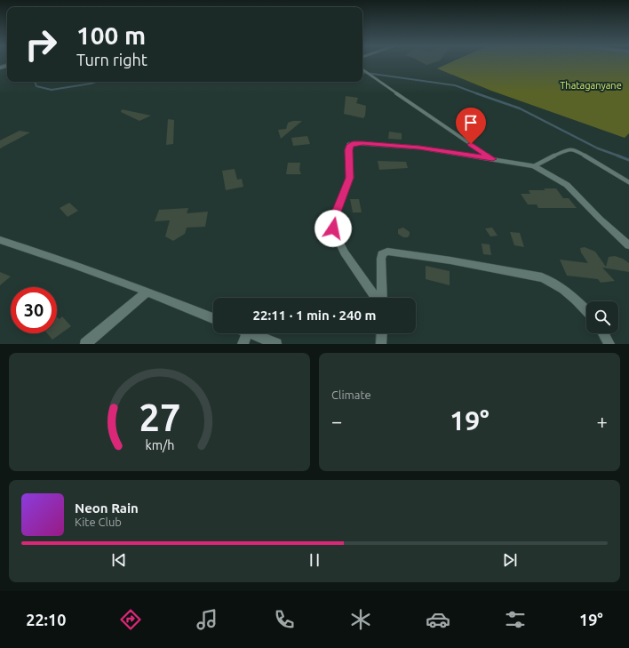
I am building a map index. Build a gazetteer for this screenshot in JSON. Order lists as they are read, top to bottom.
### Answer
{
  "parks": ["Thataganyane"],
  "page": {
    "turn": ["100 m", "Turn right"],
    "limit": "30",
    "trip": "22:11 · 1 min · 240 m",
    "tile": "Climate",
    "heat": ["−", "19°", "+"],
    "song": ["Neon Rain", "Kite Club"],
    "tabs": ["22:10", "19°"],
    "gauge": ["27", "km/h"]
  }
}
